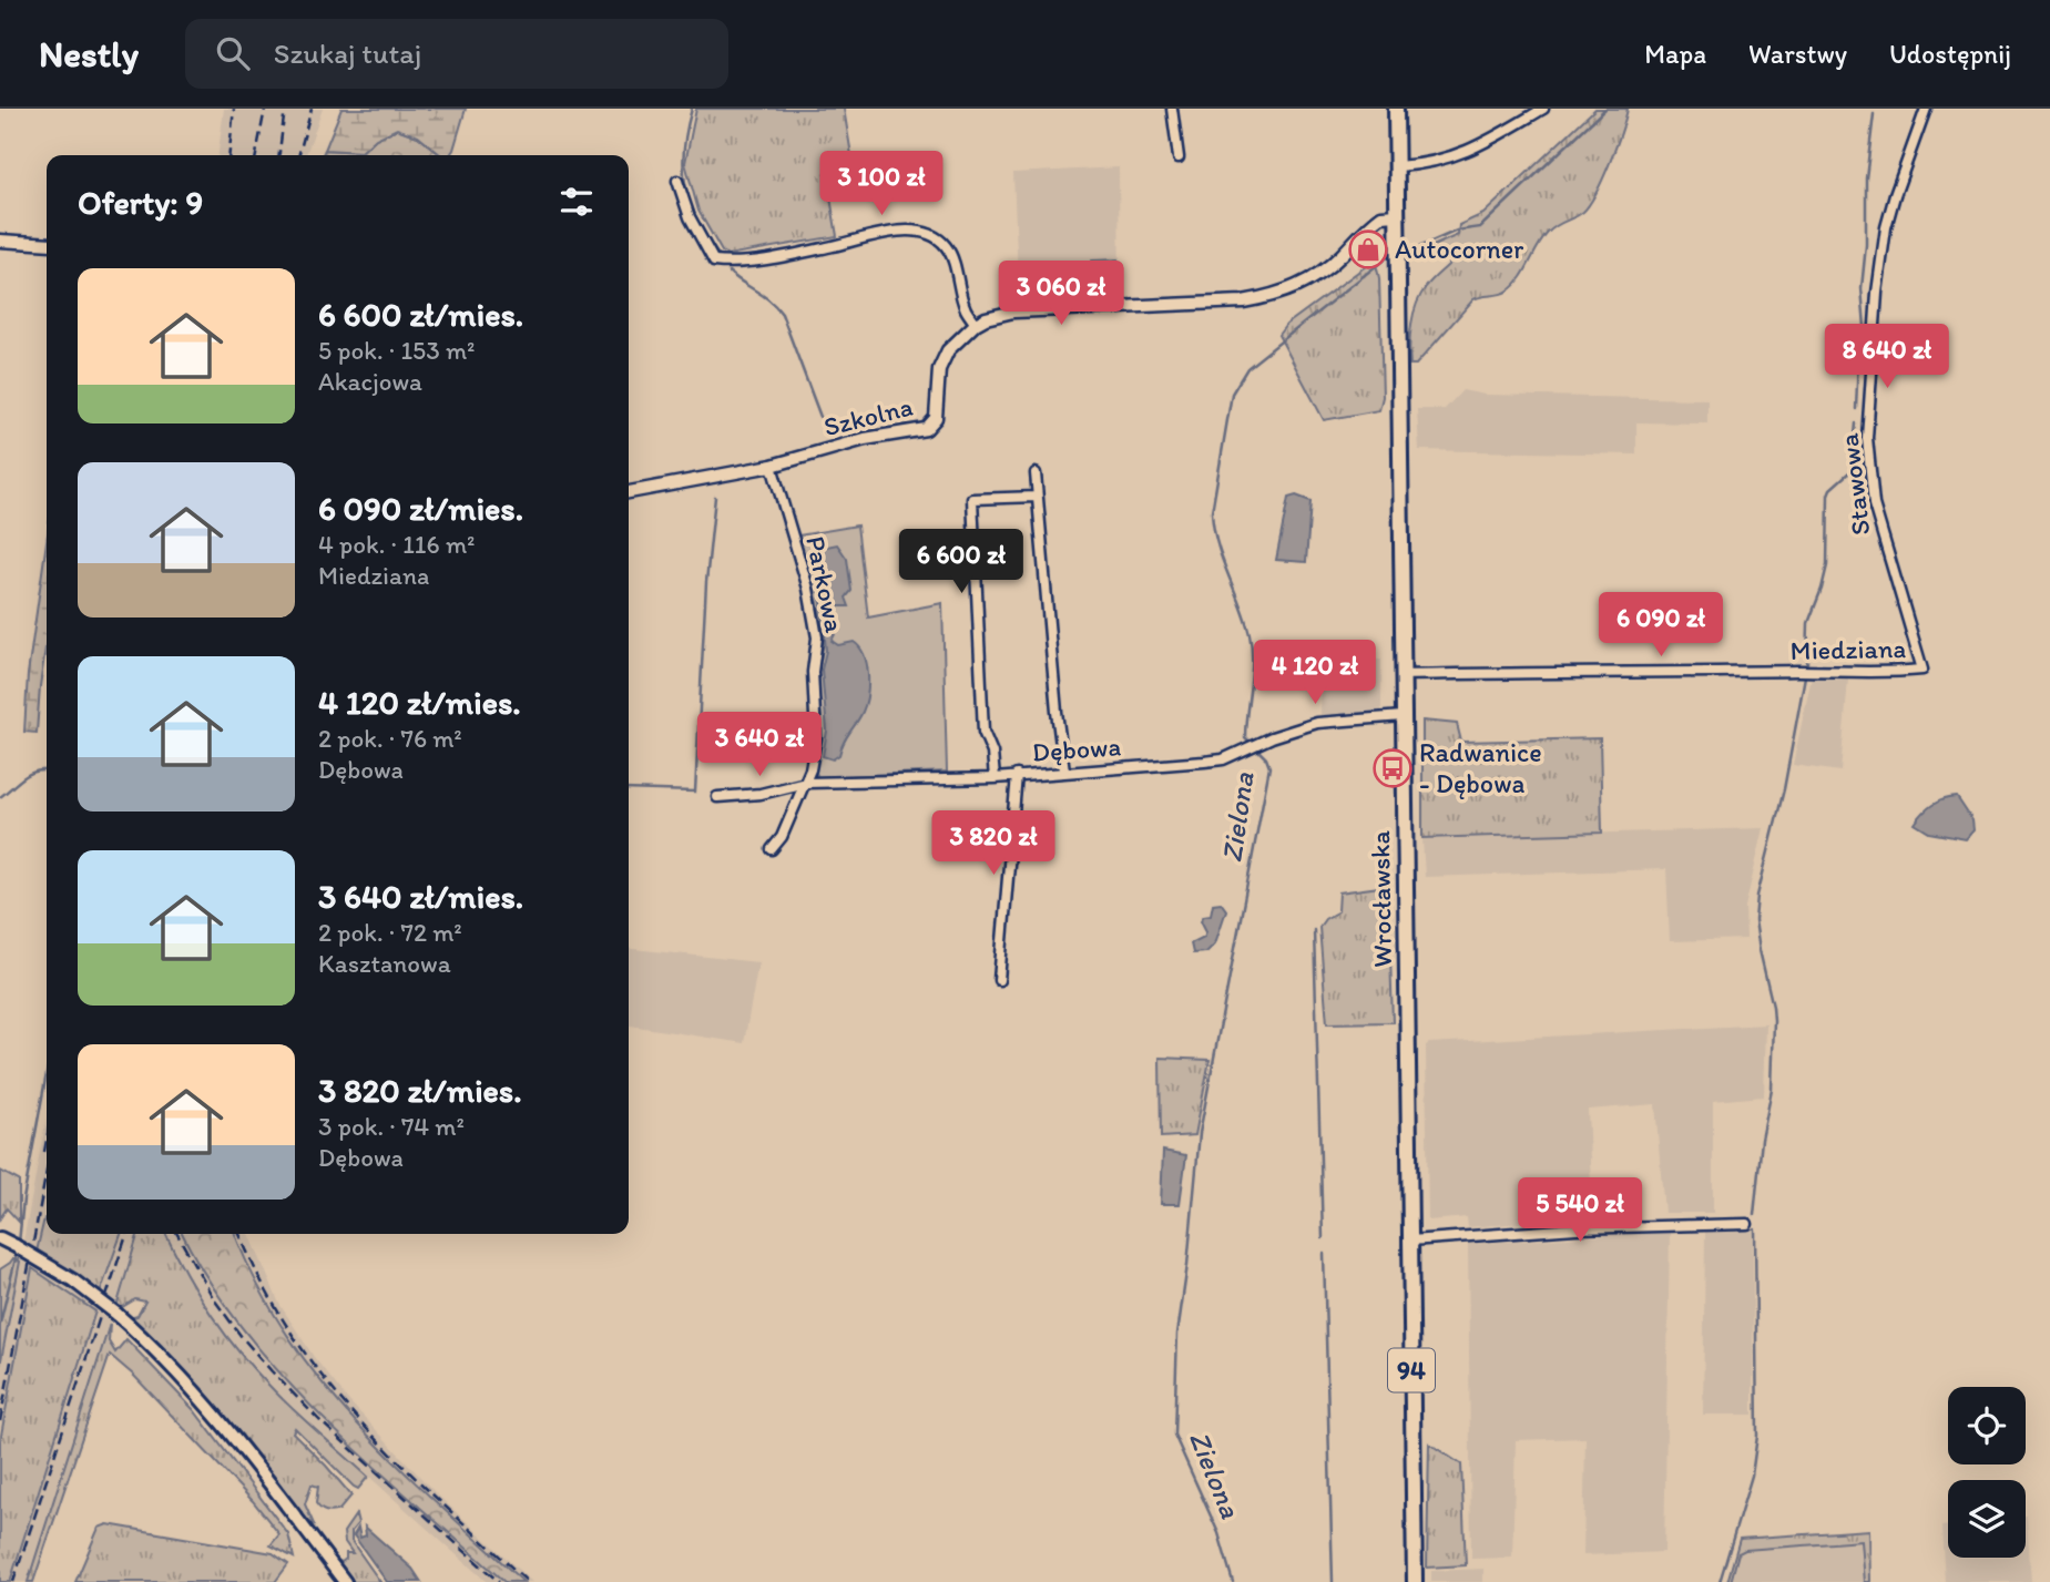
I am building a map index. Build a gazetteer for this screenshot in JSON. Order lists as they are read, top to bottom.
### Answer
{
  "streets": {
    "main road": ["Wrocławska", "94"],
    "street": [
      "Szkolna",
      "Stawowa",
      "Parkowa",
      "Miedziana",
      "Dębowa"
    ]
  },
  "crossings": [
    ["Szkolna", "Parkowa"],
    ["Szkolna", "Wrocławska"],
    ["Szkolna", "94"],
    ["Stawowa", "Miedziana"],
    ["Miedziana", "Wrocławska"],
    ["Dębowa", "Wrocławska"],
    ["Wrocławska", "94"]
  ],
  "water": ["Zielona"],
  "places": {
    "shop": ["Autocorner"],
    "bus stop": ["Radwanice - Dębowa"]
  },
  "page": {
    "header": "Nestly",
    "search": "Szukaj tutaj",
    "nav": ["Mapa", "Warstwy", "Udostępnij"],
    "price": [
      "3 100 zł",
      "3 060 zł",
      "8 640 zł",
      "6 600 zł",
      "6 090 zł",
      "4 120 zł",
      "3 640 zł",
      "3 820 zł",
      "5 540 zł"
    ],
    "heading": "Oferty: 9",
    "list": [
      {
        "name": "6 600 zł/mies.",
        "note": "5 pok. · 153 m² · Akacjowa"
      },
      {
        "name": "6 090 zł/mies.",
        "note": "4 pok. · 116 m² · Miedziana"
      },
      {
        "name": "4 120 zł/mies.",
        "note": "2 pok. · 76 m² · Dębowa"
      },
      {
        "name": "3 640 zł/mies.",
        "note": "2 pok. · 72 m² · Kasztanowa"
      },
      {
        "name": "3 820 zł/mies.",
        "note": "3 pok. · 74 m² · Dębowa"
      }
    ]
  }
}
